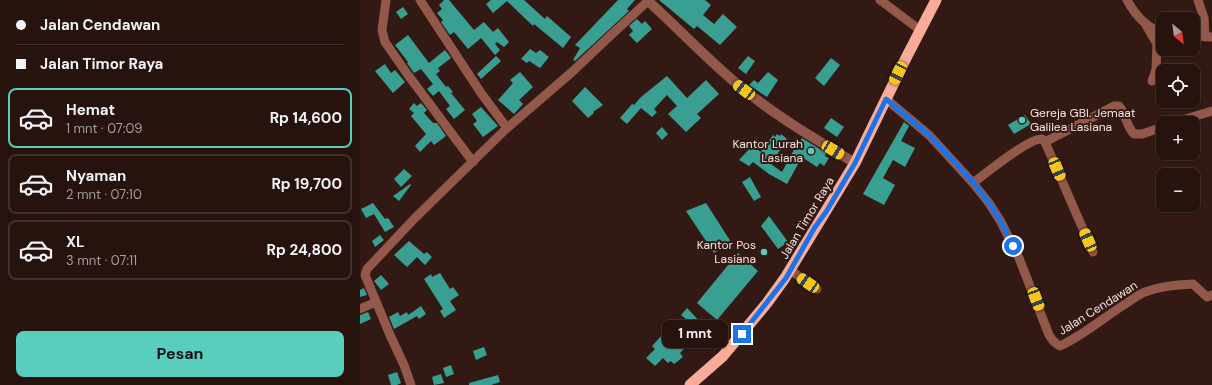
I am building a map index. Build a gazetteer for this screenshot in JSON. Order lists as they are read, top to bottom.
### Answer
{
  "streets": {
    "highway": ["Jalan Timor Raya"],
    "street": ["Jalan Cendawan"]
  },
  "crossings": [
    ["Jalan Timor Raya", "Jalan Cendawan"]
  ],
  "places": ["Gereja GBI. Jemaat Galilea Lasiana", "Kantor Lurah Lasiana", "Kantor Pos Lasiana"],
  "north": "bottom right",
  "page": {
    "banner": ["Jalan Cendawan", "Jalan Timor Raya"],
    "map_buttons": ["+", "−"],
    "list": [
      {
        "name": "Hemat",
        "note": "1 mnt · 07:09",
        "value": "Rp 14,600"
      },
      {
        "name": "Nyaman",
        "note": "2 mnt · 07:10",
        "value": "Rp 19,700"
      },
      {
        "name": "XL",
        "note": "3 mnt · 07:11",
        "value": "Rp 24,800"
      }
    ],
    "bubble": "1 mnt",
    "buttons": "Pesan"
  }
}
